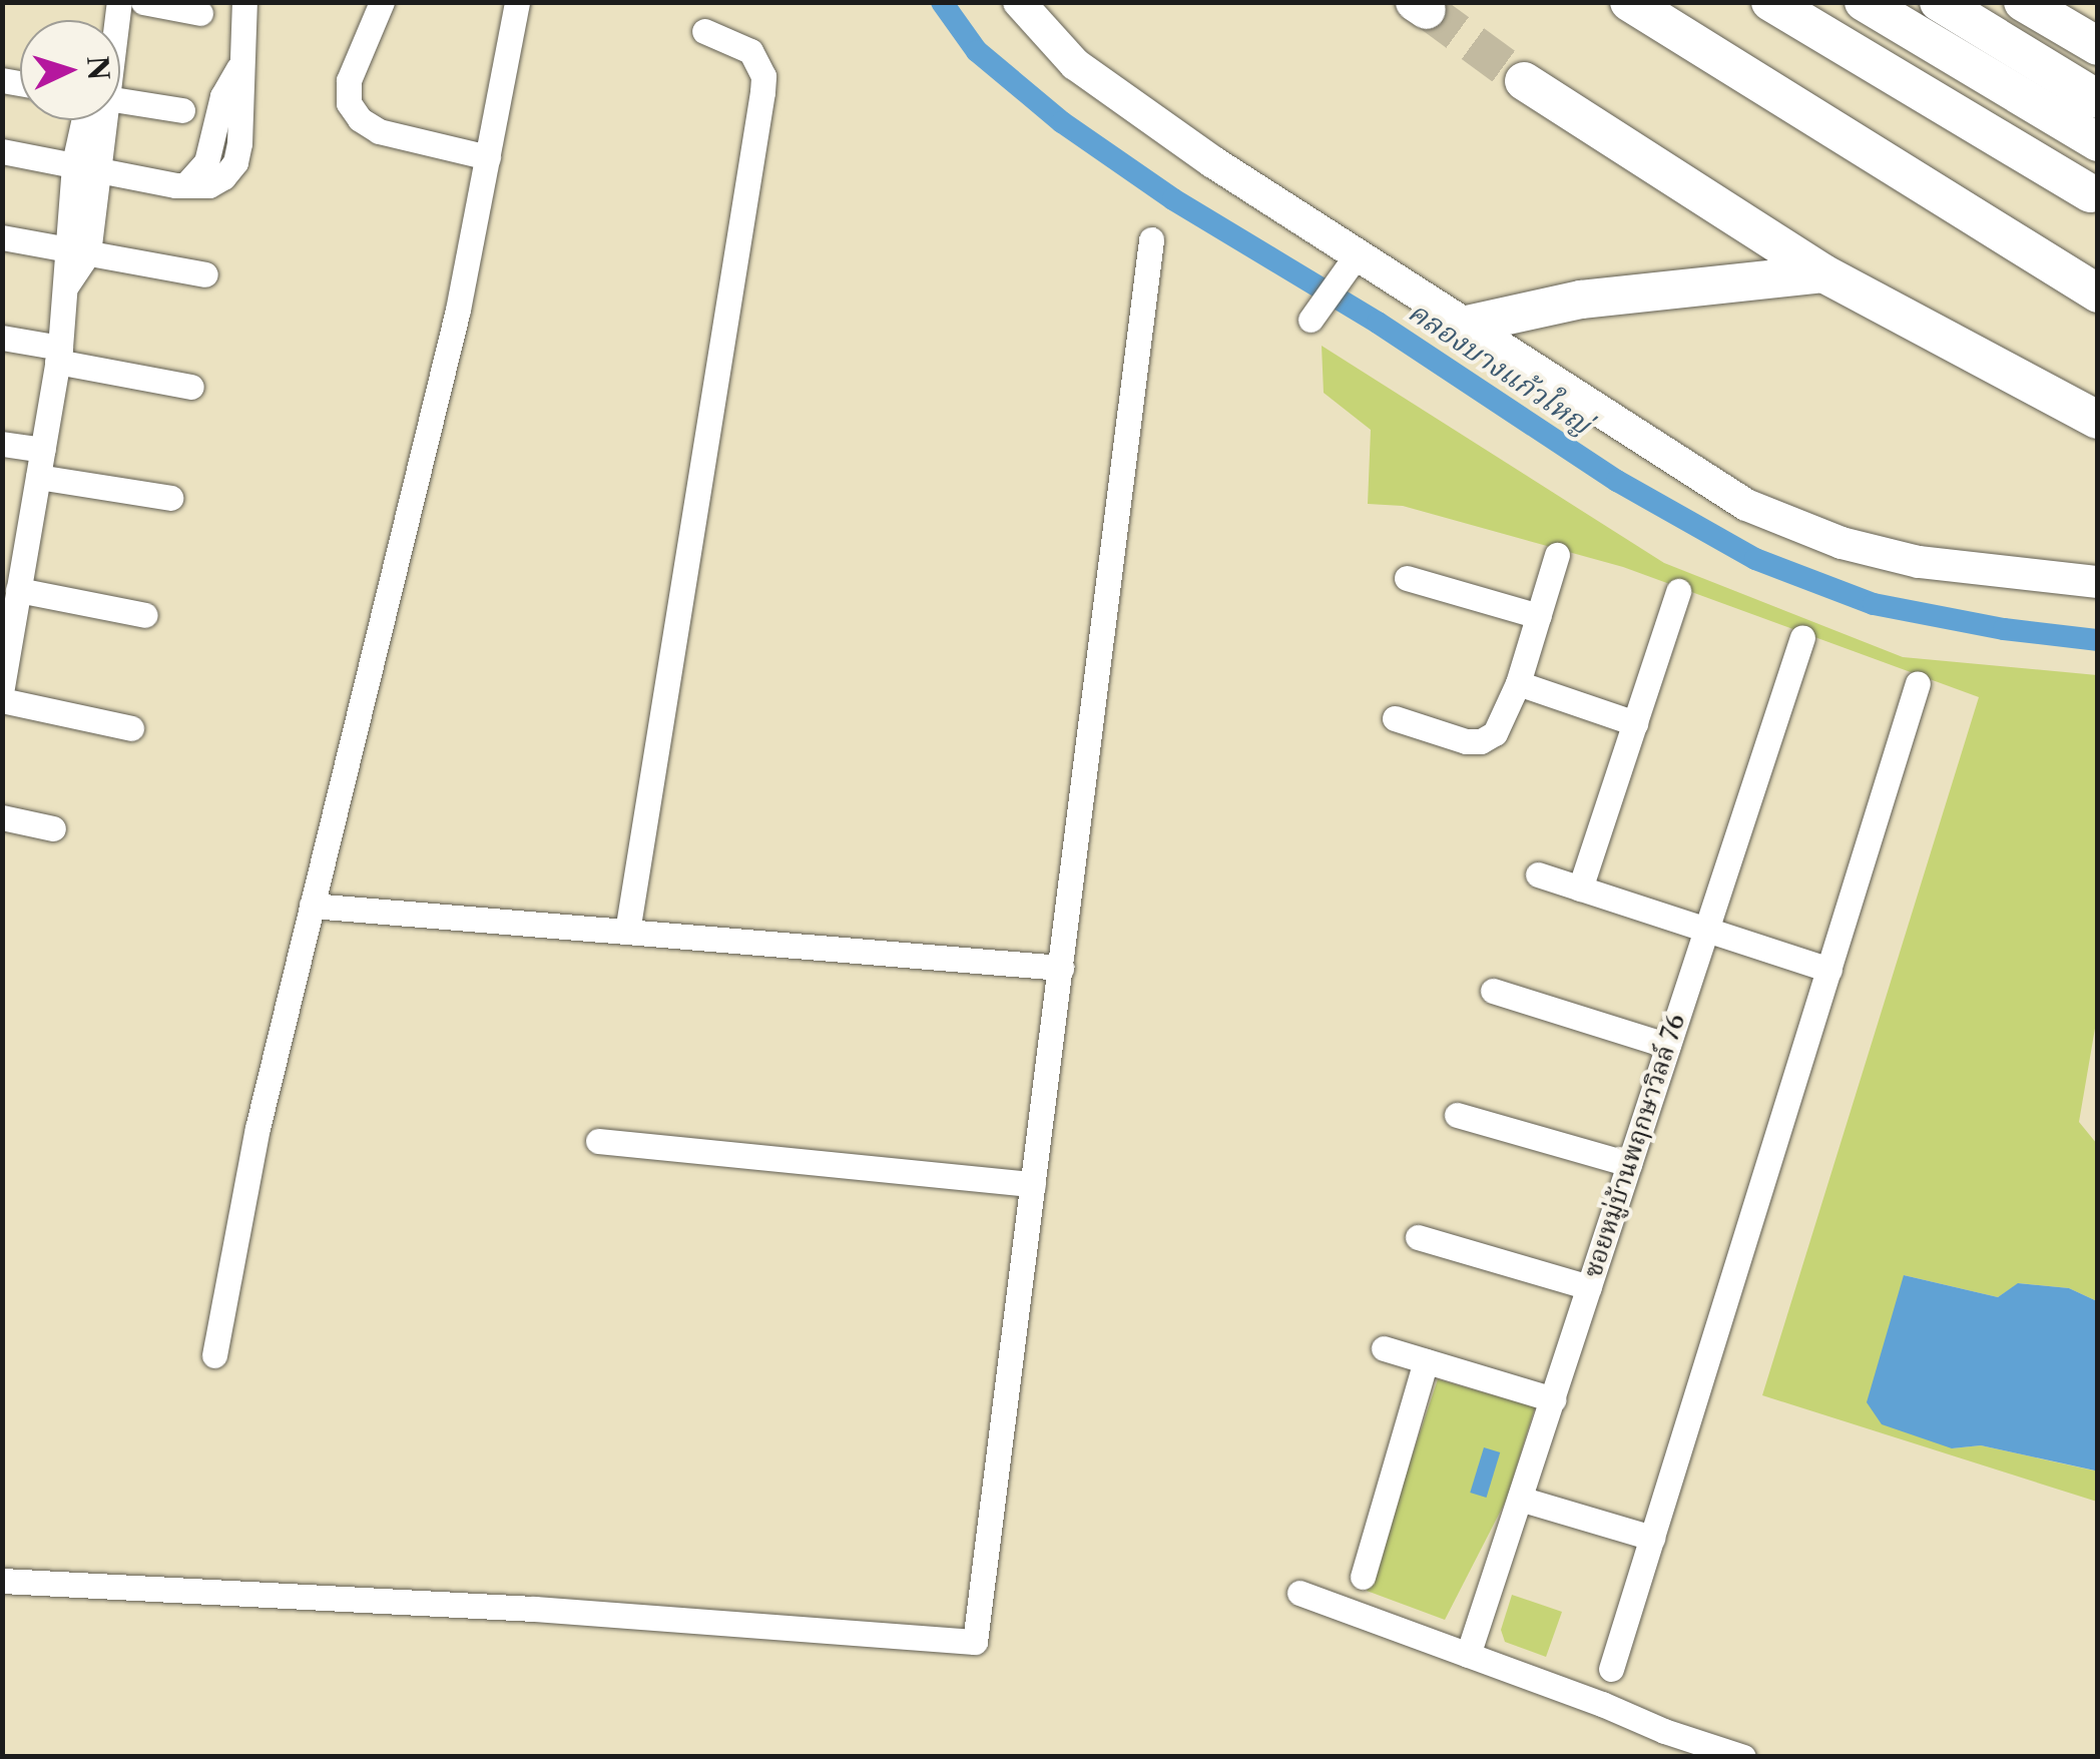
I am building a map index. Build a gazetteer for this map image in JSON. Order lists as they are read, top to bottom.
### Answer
{
  "streets": {
    "street": ["ซอยหมู่บ้านพฤกษาวิลล์ 76"]
  },
  "water": ["คลองบางแก้วใหญ่"],
  "north": "right"
}
